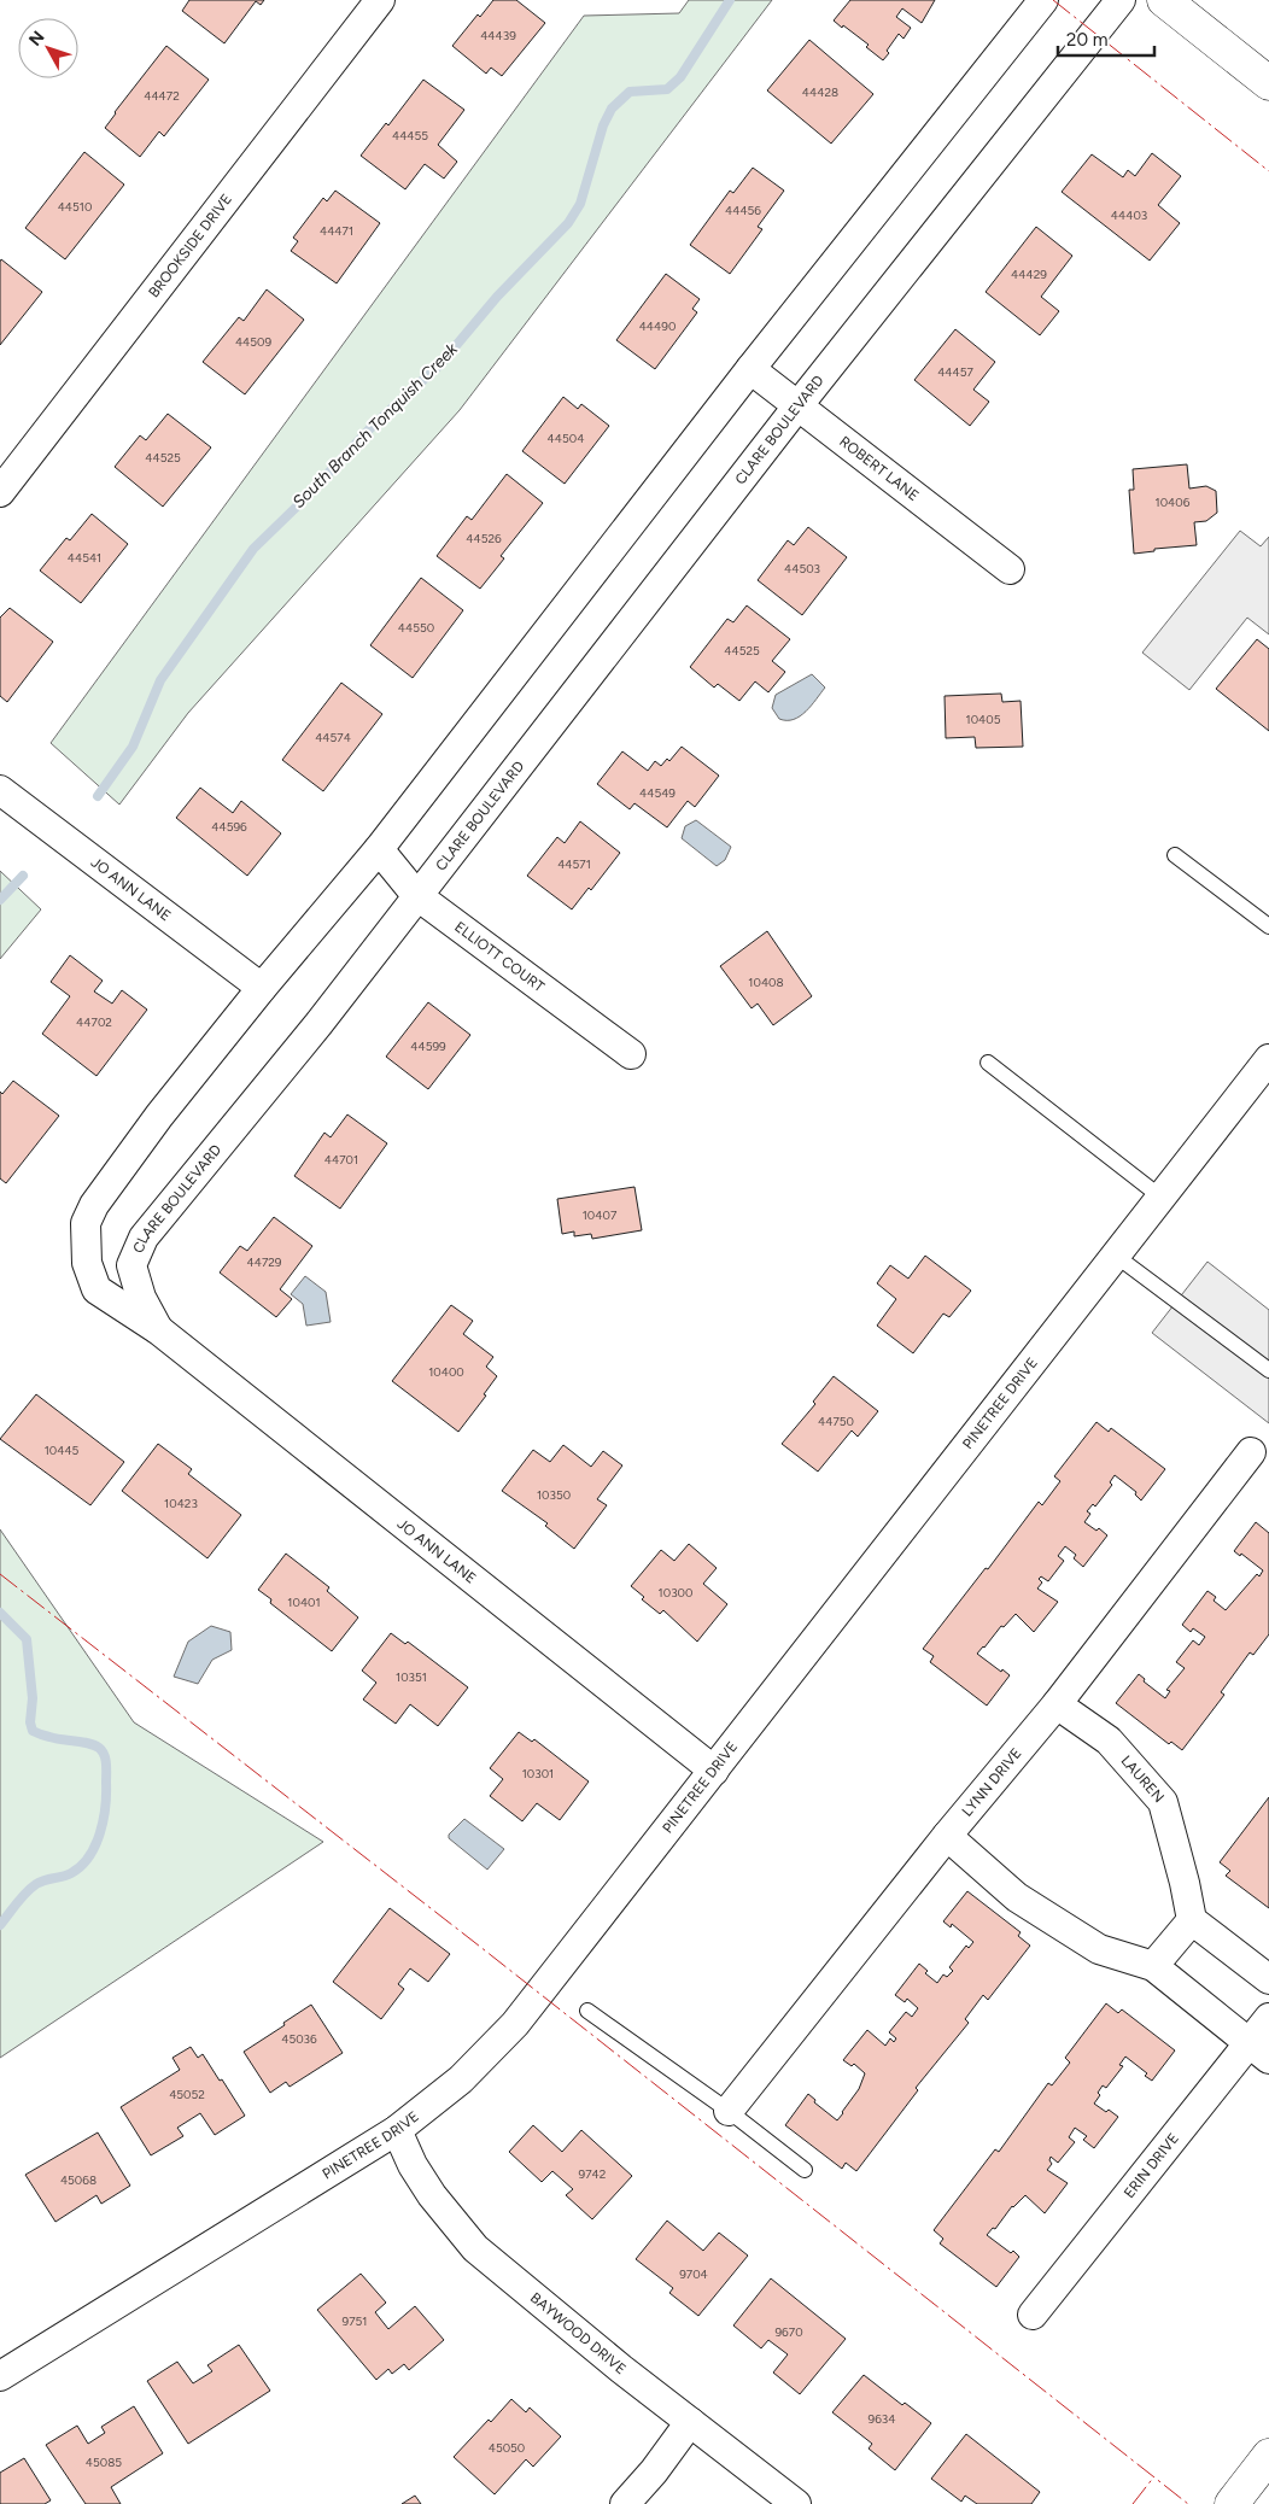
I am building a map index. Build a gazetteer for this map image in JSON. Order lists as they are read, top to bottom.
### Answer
{
  "streets": {
    "street": [
      "BROOKSIDE DRIVE",
      "CLARE BOULEVARD",
      "ROBERT LANE",
      "JO ANN LANE",
      "ELLIOTT COURT",
      "PINETREE DRIVE",
      "LAUREN",
      "LYNN DRIVE",
      "ERIN DRIVE",
      "BAYWOOD DRIVE"
    ]
  },
  "crossings": [
    ["CLARE BOULEVARD", "ROBERT LANE"],
    ["CLARE BOULEVARD", "JO ANN LANE"],
    ["CLARE BOULEVARD", "ELLIOTT COURT"],
    ["JO ANN LANE", "PINETREE DRIVE"],
    ["PINETREE DRIVE", "BAYWOOD DRIVE"],
    ["LAUREN", "LYNN DRIVE"]
  ],
  "water": ["South Branch Tonquish Creek"],
  "house_numbers": [
    "44439",
    "44428",
    "44472",
    "44455",
    "44510",
    "44456",
    "44403",
    "44471",
    "44429",
    "44490",
    "44509",
    "44457",
    "44504",
    "44525",
    "10406",
    "44526",
    "44541",
    "44503",
    "44550",
    "44525",
    "10405",
    "44574",
    "44549",
    "44596",
    "44571",
    "10408",
    "44702",
    "44599",
    "44701",
    "10407",
    "44729",
    "10400",
    "44750",
    "10445",
    "10350",
    "10423",
    "10300",
    "10401",
    "10351",
    "10301",
    "45036",
    "45052",
    "9742",
    "45068",
    "9704",
    "9751",
    "9670",
    "9634",
    "45050",
    "45085"
  ],
  "scale_bar": "20 m",
  "north": "top left"
}
